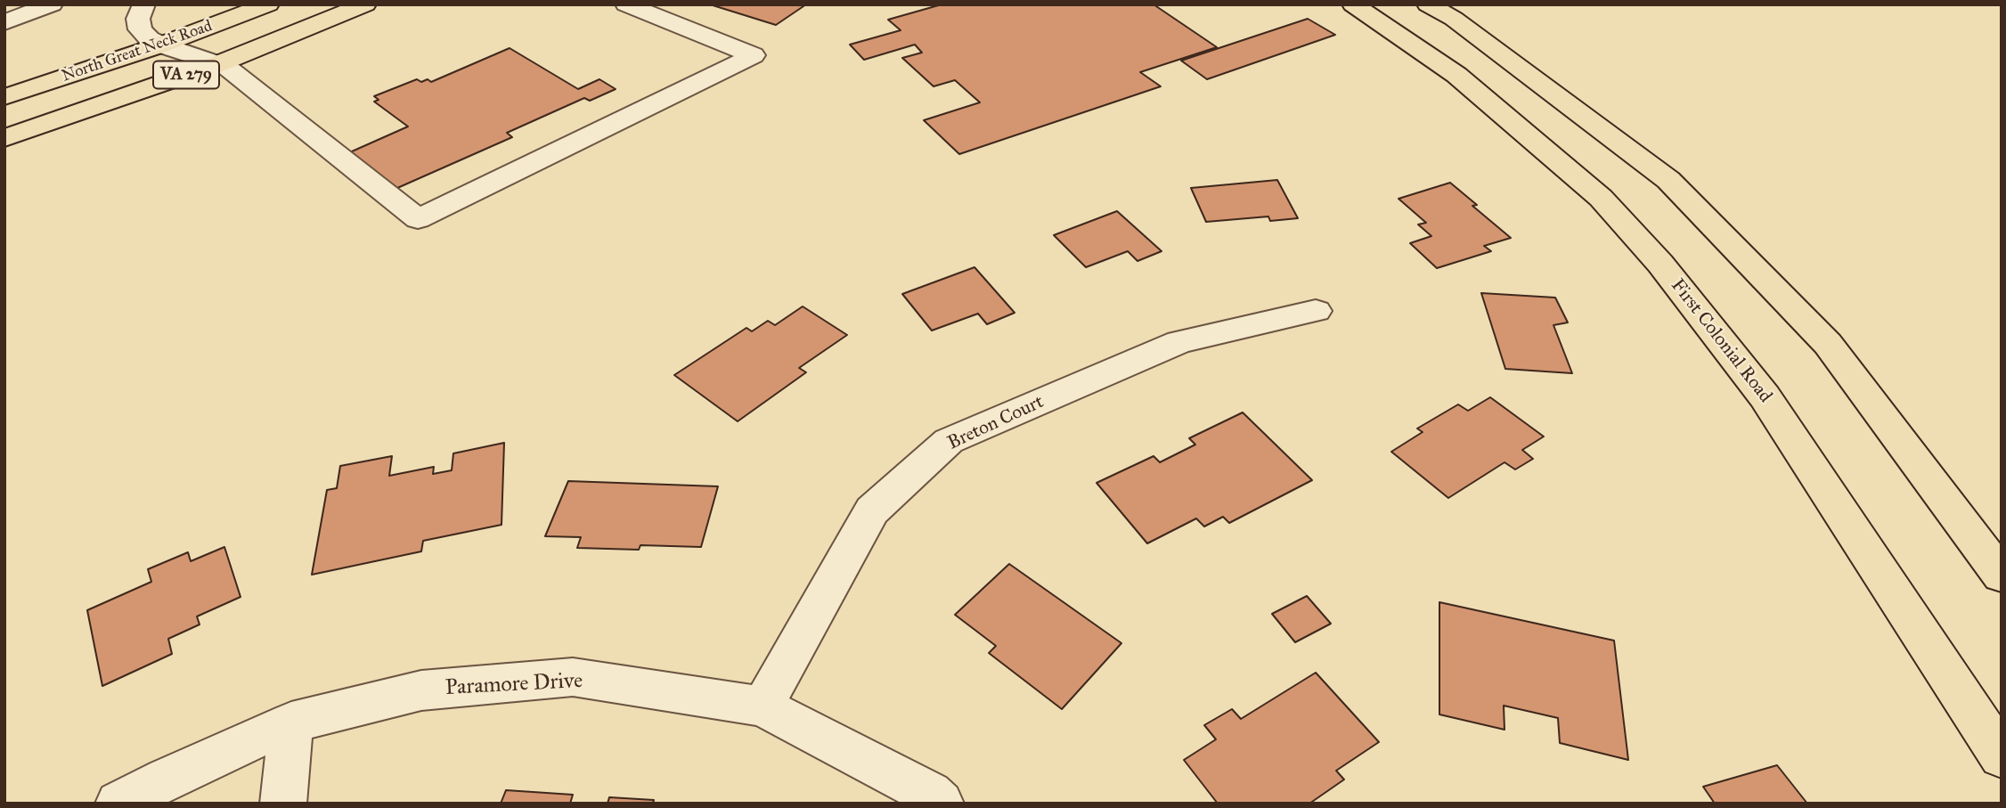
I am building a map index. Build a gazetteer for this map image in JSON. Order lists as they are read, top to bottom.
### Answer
{
  "streets": {
    "main road": ["North Great Neck Road", "VA 279", "First Colonial Road"],
    "street": ["Breton Court", "Paramore Drive"]
  },
  "crossings": [
    ["Breton Court", "Paramore Drive"]
  ]
}
